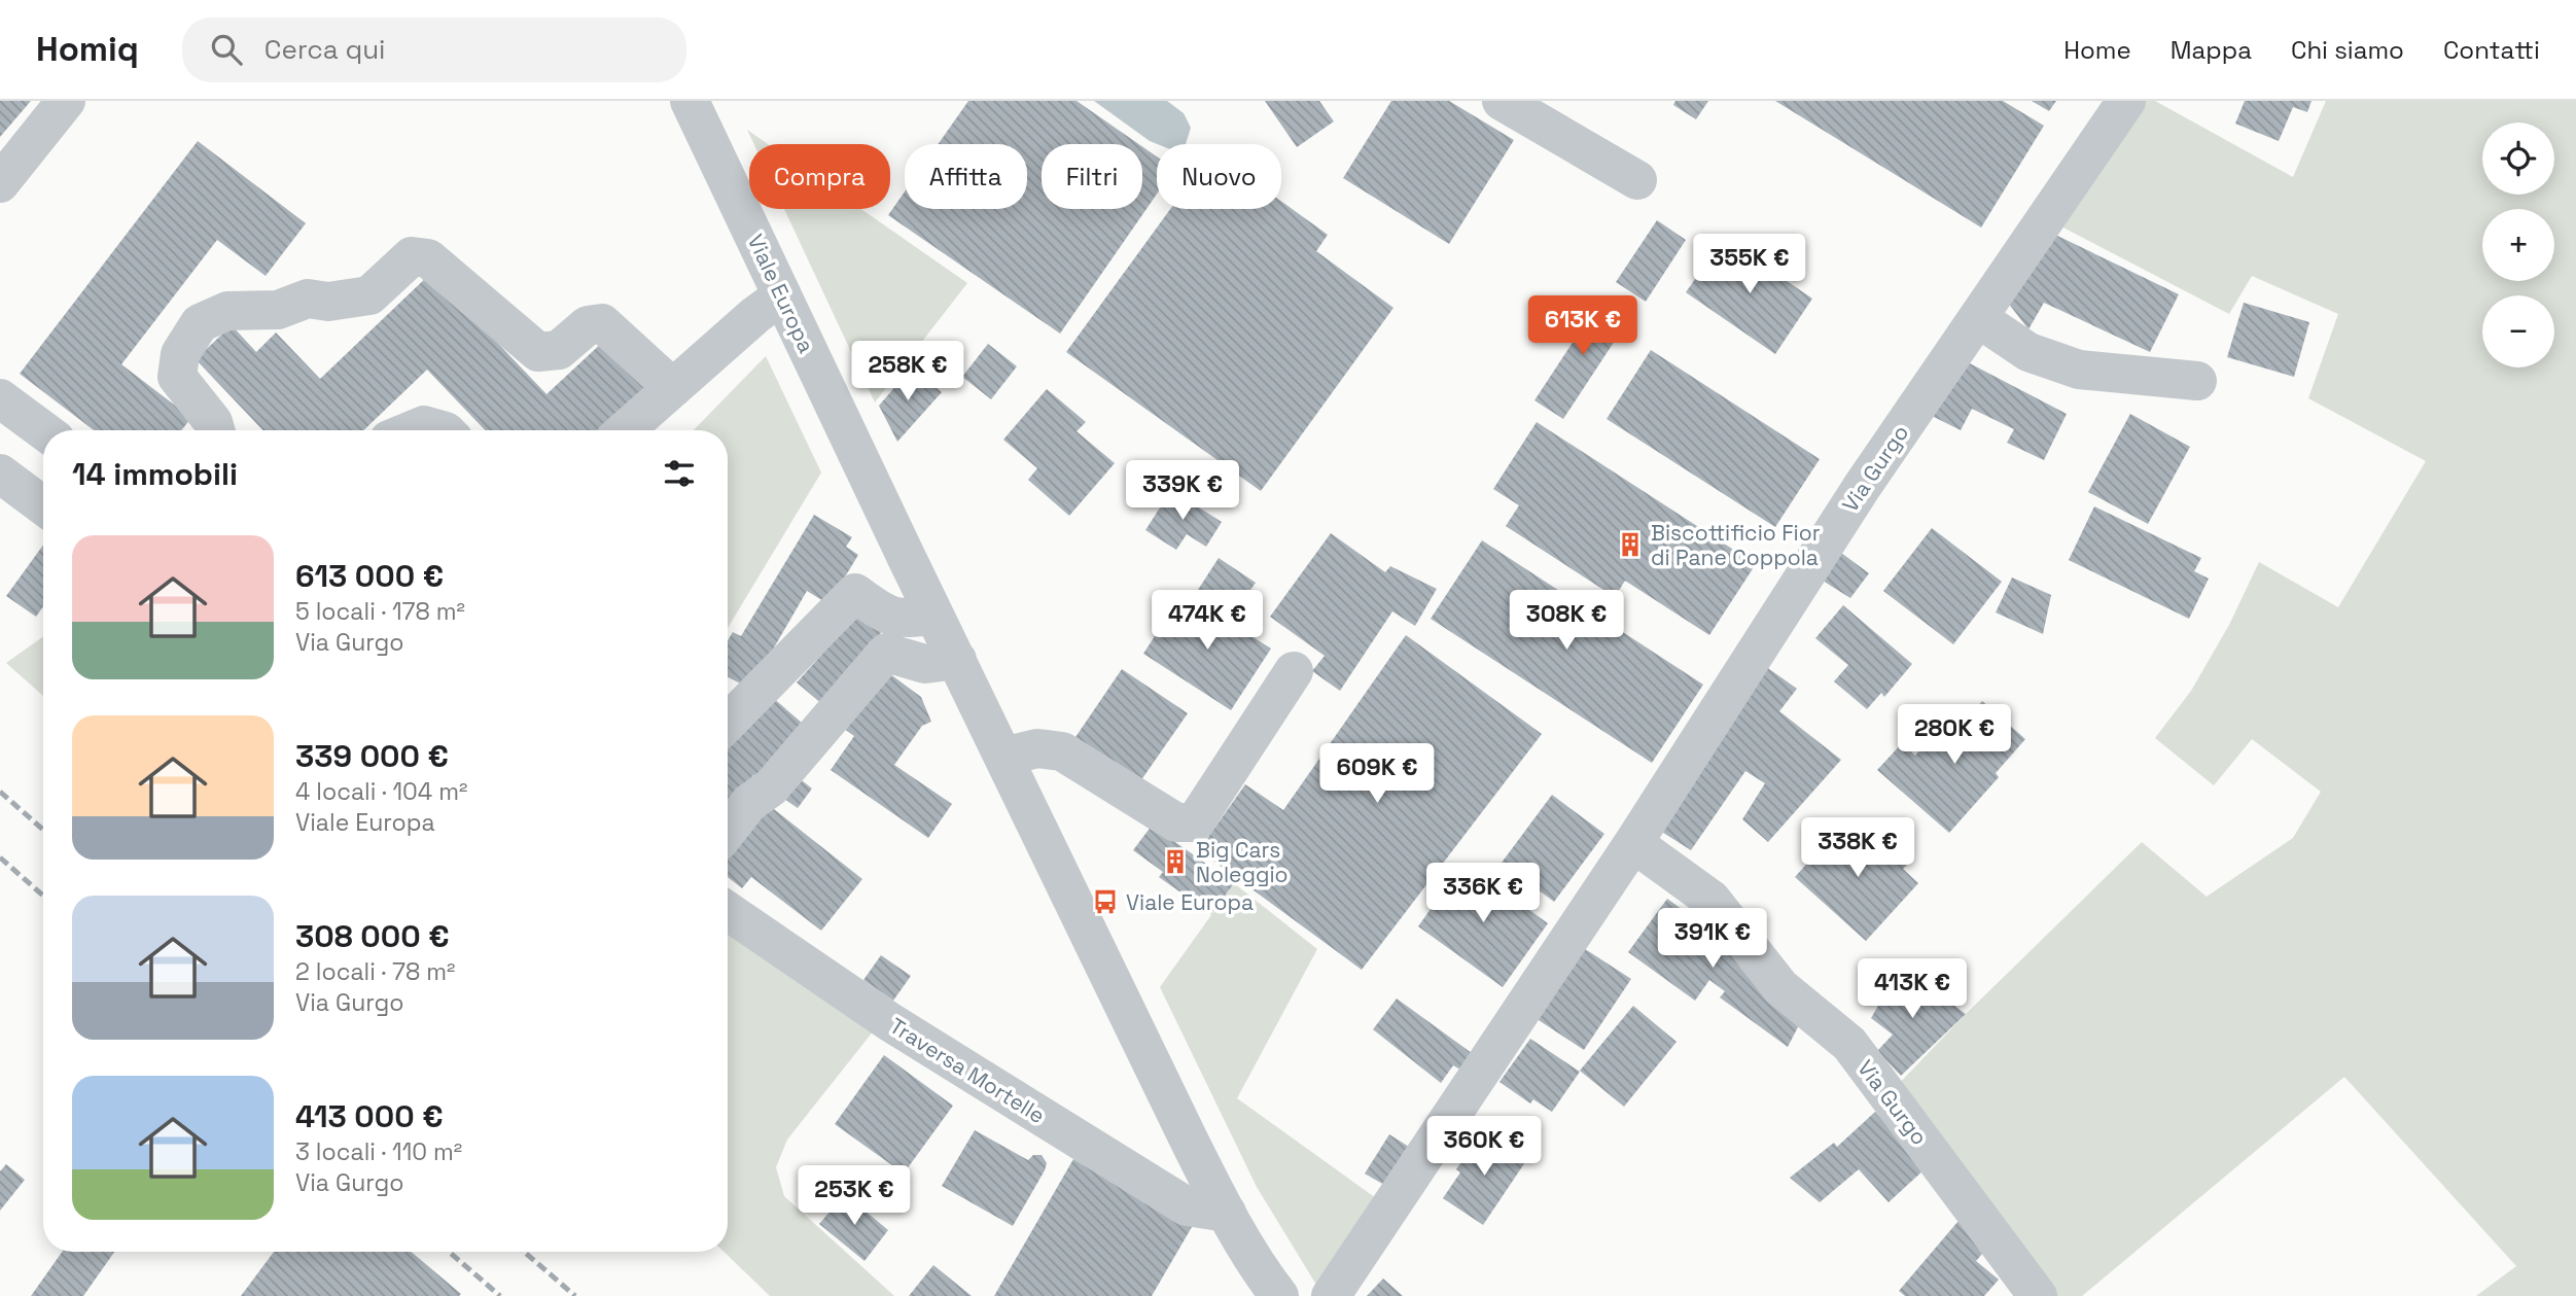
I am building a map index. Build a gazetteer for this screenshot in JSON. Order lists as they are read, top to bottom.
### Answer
{
  "streets": {
    "street": ["Viale Europa", "Via Gurgo", "Traversa Mortelle"]
  },
  "crossings": [
    ["Viale Europa", "Traversa Mortelle"]
  ],
  "places": {
    "building": ["Biscottificio Fior di Pane Coppola", "Big Cars Noleggio"],
    "bus stop": ["Viale Europa"]
  },
  "page": {
    "header": "Homiq",
    "search": "Cerca qui",
    "nav": [
      "Home",
      "Mappa",
      "Chi siamo",
      "Contatti"
    ],
    "map_buttons": ["+", "−"],
    "chip": [
      "Compra",
      "Affitta",
      "Filtri",
      "Nuovo"
    ],
    "price": [
      "355K €",
      "613K €",
      "258K €",
      "339K €",
      "474K €",
      "308K €",
      "280K €",
      "609K €",
      "338K €",
      "336K €",
      "391K €",
      "413K €",
      "360K €",
      "253K €"
    ],
    "heading": "14 immobili",
    "list": [
      {
        "name": "613 000 €",
        "note": "5 locali · 178 m² · Via Gurgo"
      },
      {
        "name": "339 000 €",
        "note": "4 locali · 104 m² · Viale Europa"
      },
      {
        "name": "308 000 €",
        "note": "2 locali · 78 m² · Via Gurgo"
      },
      {
        "name": "413 000 €",
        "note": "3 locali · 110 m² · Via Gurgo"
      }
    ]
  }
}
